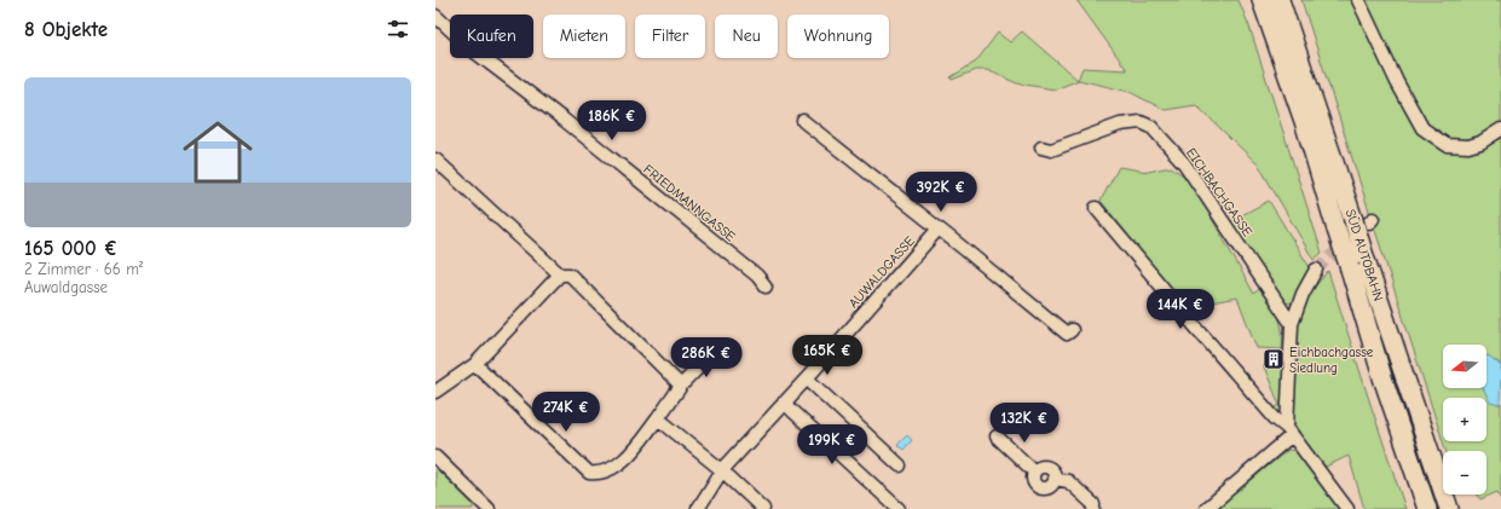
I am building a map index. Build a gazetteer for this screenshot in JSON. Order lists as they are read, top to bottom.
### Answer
{
  "streets": {
    "highway": ["SÜD AUTOBAHN"],
    "street": ["EICHBACHGASSE", "FRIEDMANNGASSE", "AUWALDGASSE"]
  },
  "places": {
    "building": ["Eichbachgasse Siedlung"]
  },
  "north": "left",
  "page": {
    "heading": "8 Objekte",
    "chip": [
      "Kaufen",
      "Mieten",
      "Filter",
      "Neu",
      "Wohnung"
    ],
    "list": [
      {
        "name": "165 000 €",
        "note": "2 Zimmer · 66 m² · Auwaldgasse"
      }
    ],
    "price": [
      "186K €",
      "392K €",
      "144K €",
      "165K €",
      "286K €",
      "274K €",
      "132K €",
      "199K €"
    ],
    "map_buttons": ["+", "−"]
  }
}
